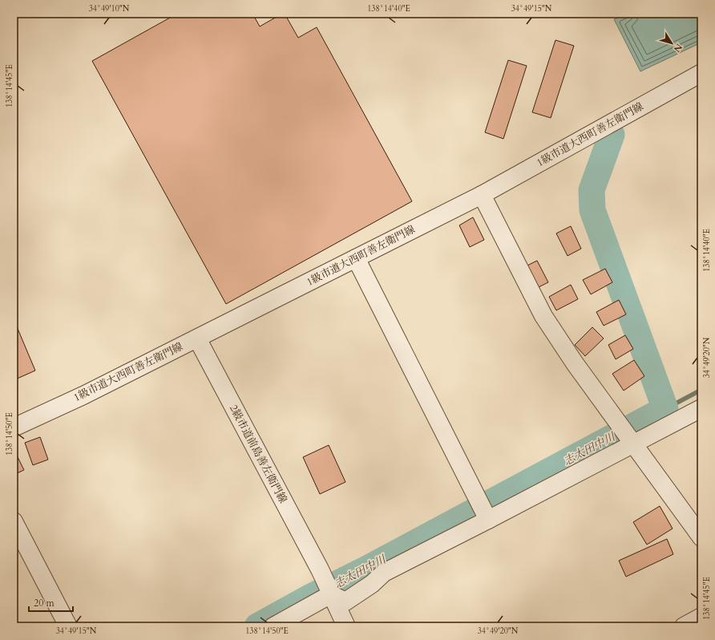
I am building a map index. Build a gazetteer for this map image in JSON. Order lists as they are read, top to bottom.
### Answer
{
  "streets": {
    "street": ["1級市道大西町善左衛門線", "2級市道前島善左衛門線"]
  },
  "crossings": [
    ["1級市道大西町善左衛門線", "2級市道前島善左衛門線"]
  ],
  "water": ["志太田中川"],
  "scale_bar": "20 m",
  "north": "bottom right",
  "coordinates": [
    "34°49'10\"N",
    "138°14'40\"E",
    "34°49'15\"N",
    "138°14'45\"E",
    "34°49'20\"N",
    "138°14'50\"E"
  ]
}
